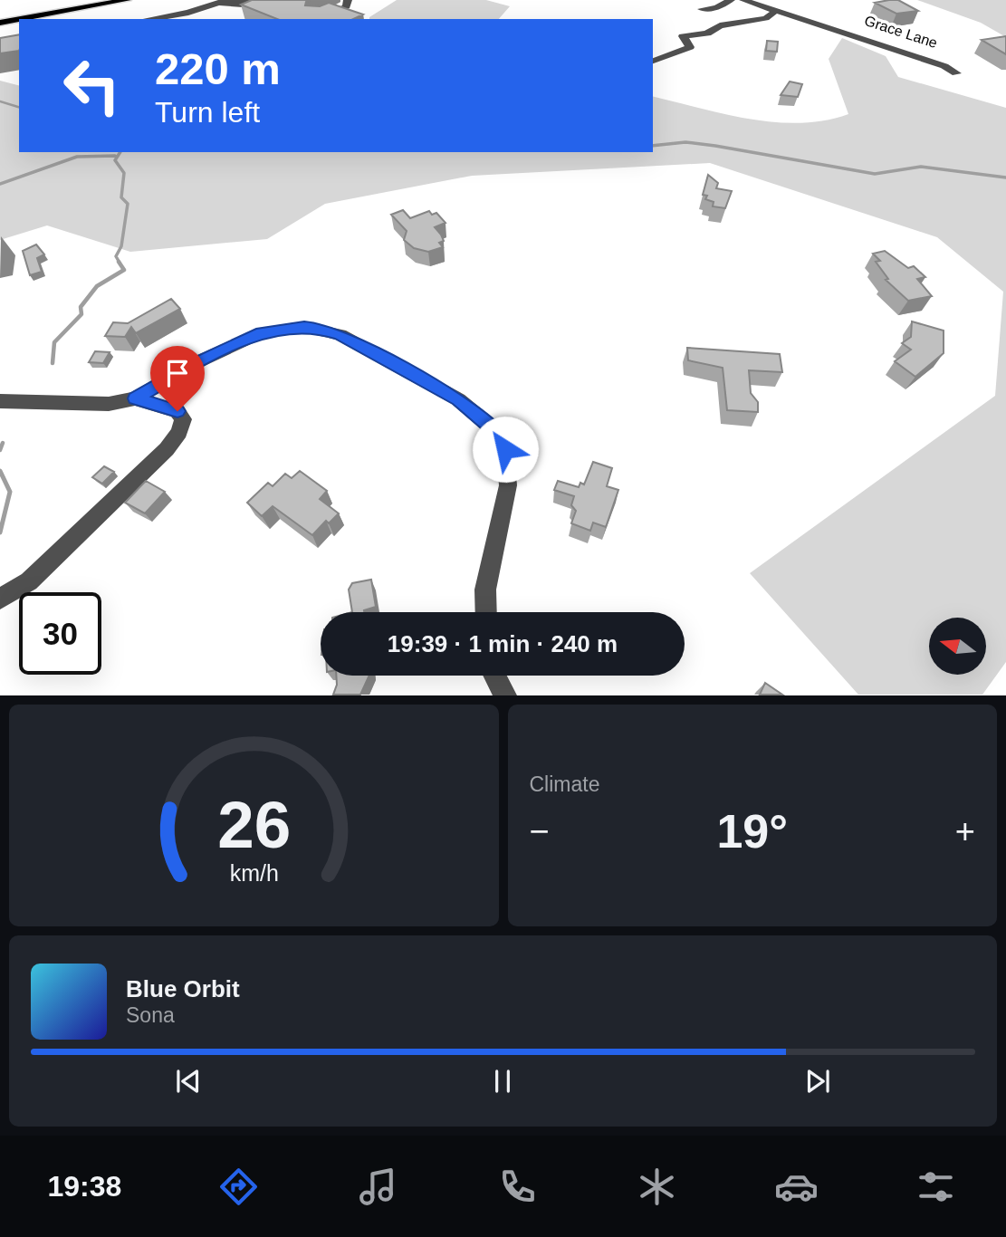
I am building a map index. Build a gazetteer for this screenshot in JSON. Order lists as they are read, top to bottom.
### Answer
{
  "streets": {
    "street": ["Grace Lane"]
  },
  "north": "left",
  "page": {
    "turn": ["220 m", "Turn left"],
    "limit": "30",
    "trip": "19:39 · 1 min · 240 m",
    "tile": "Climate",
    "heat": ["−", "19°", "+"],
    "song": ["Blue Orbit", "Sona"],
    "tabs": "19:38",
    "gauge": ["26", "km/h"]
  }
}
